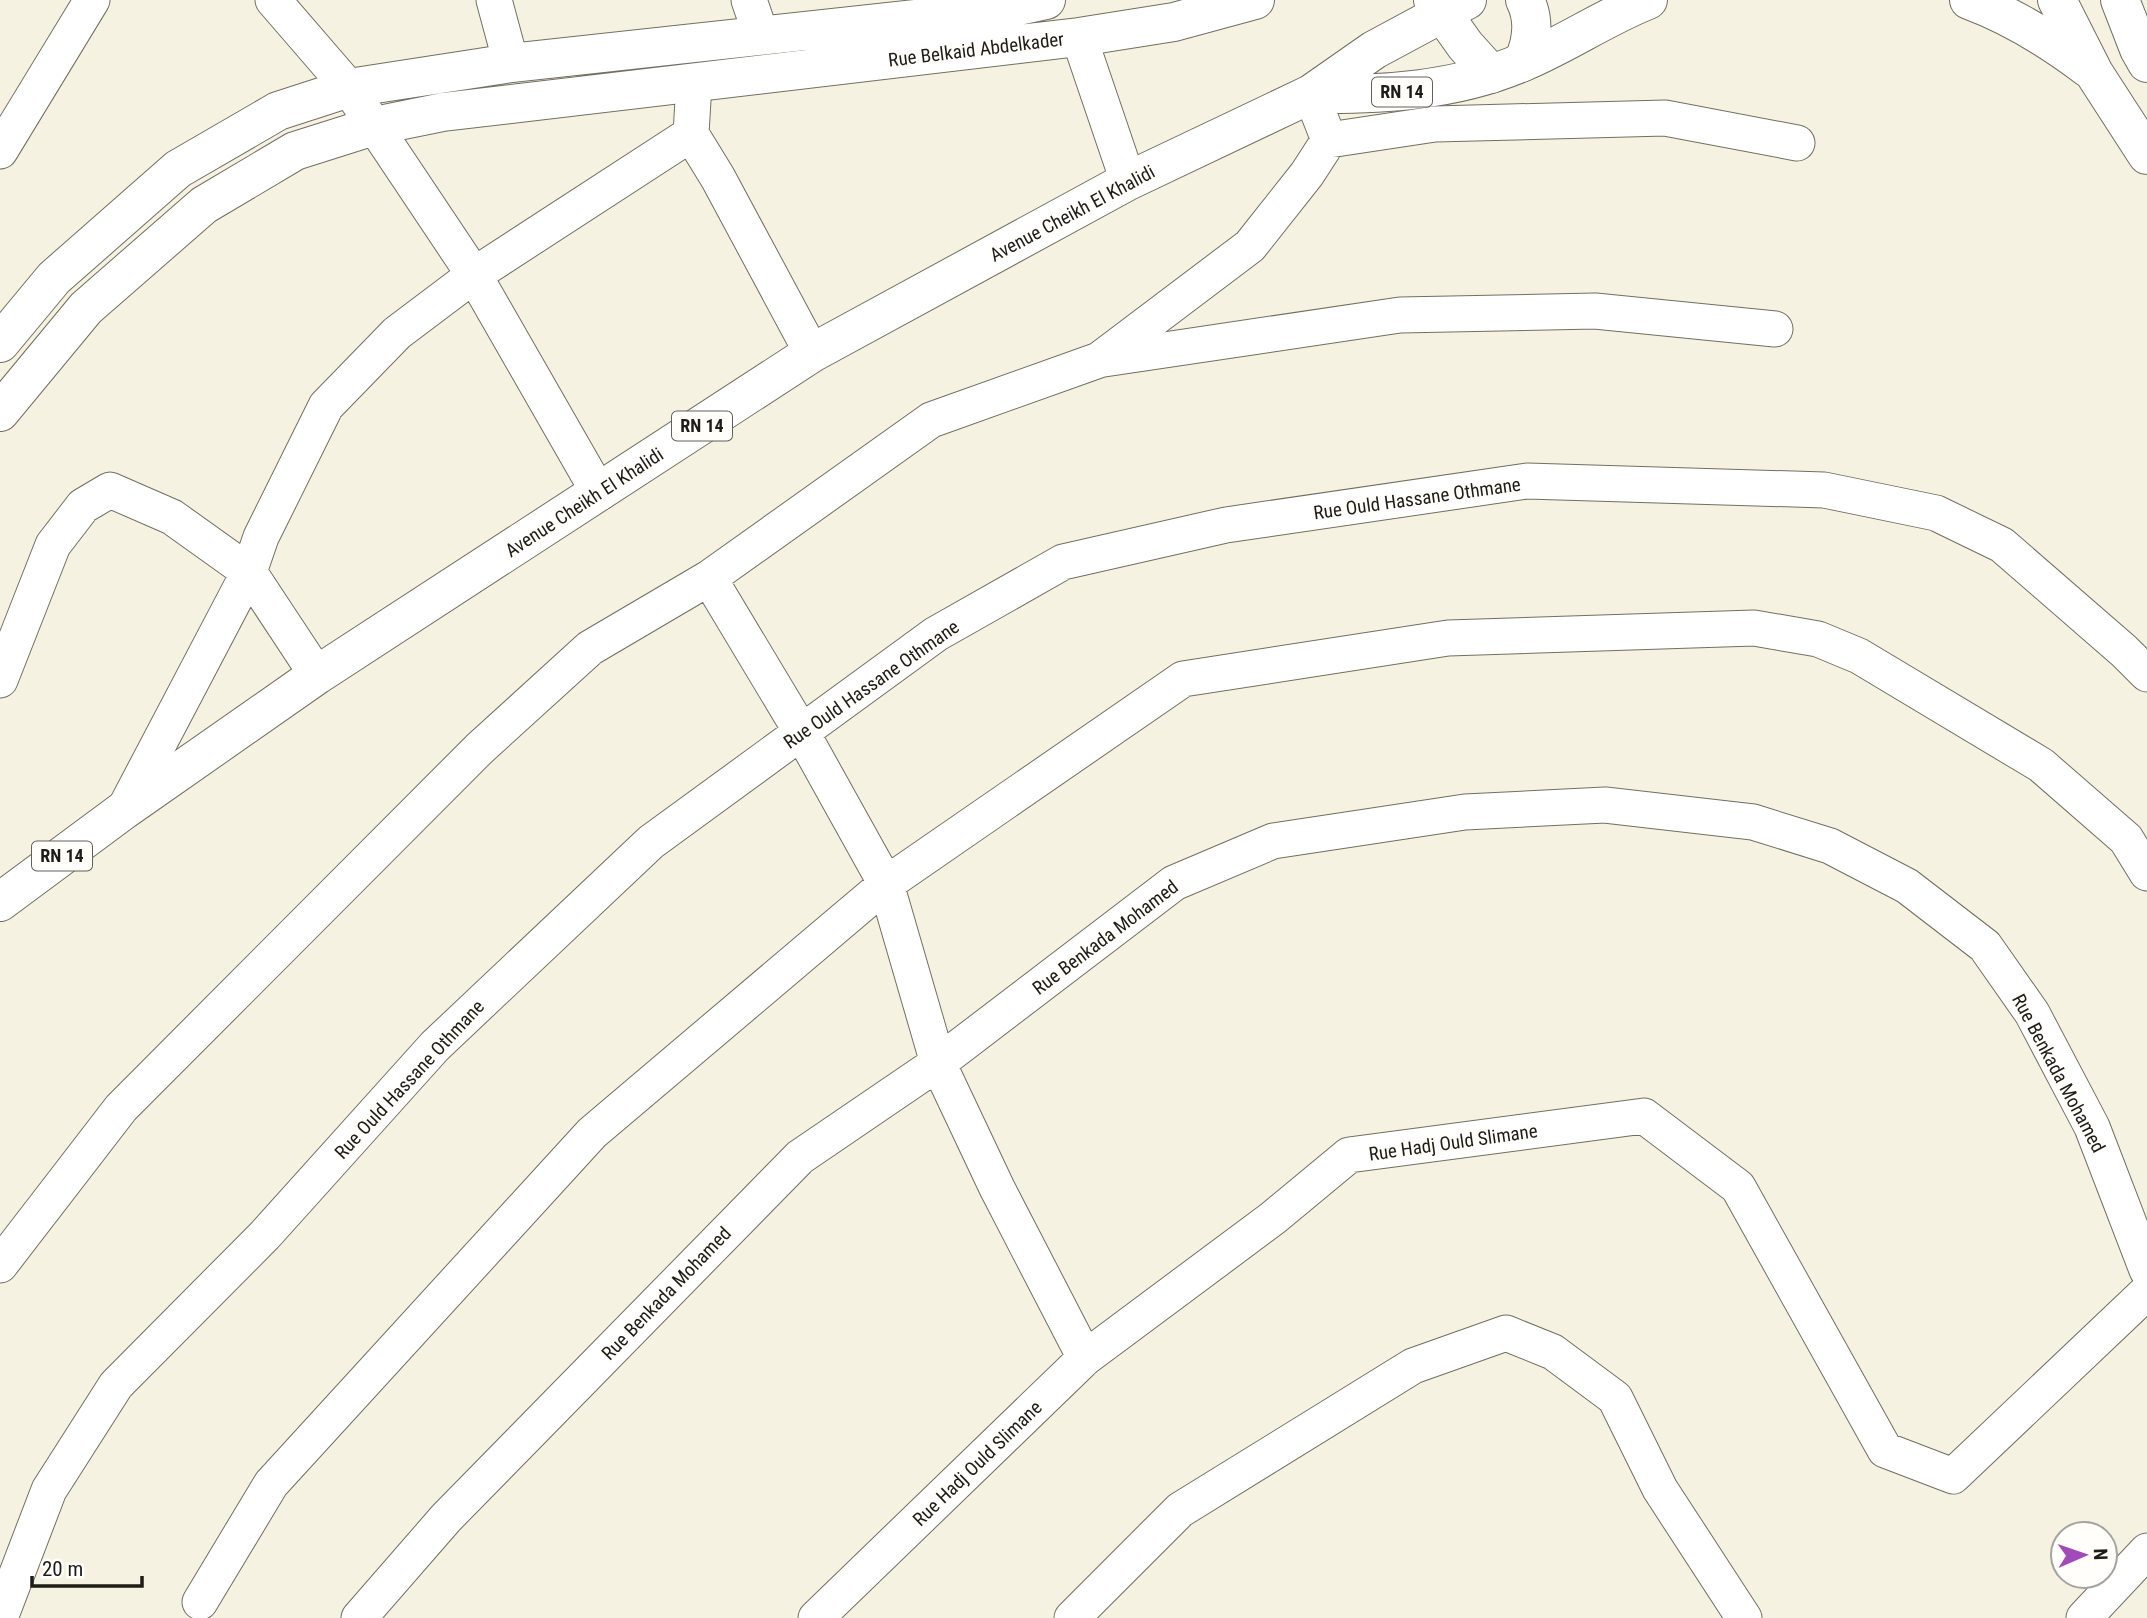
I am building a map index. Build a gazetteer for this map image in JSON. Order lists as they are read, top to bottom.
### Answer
{
  "streets": {
    "street": [
      "Rue Belkaid Abdelkader",
      "RN 14",
      "Avenue Cheikh El Khalidi",
      "Rue Ould Hassane Othmane",
      "Rue Benkada Mohamed",
      "Rue Hadj Ould Slimane"
    ]
  },
  "scale_bar": "20 m",
  "north": "right"
}
